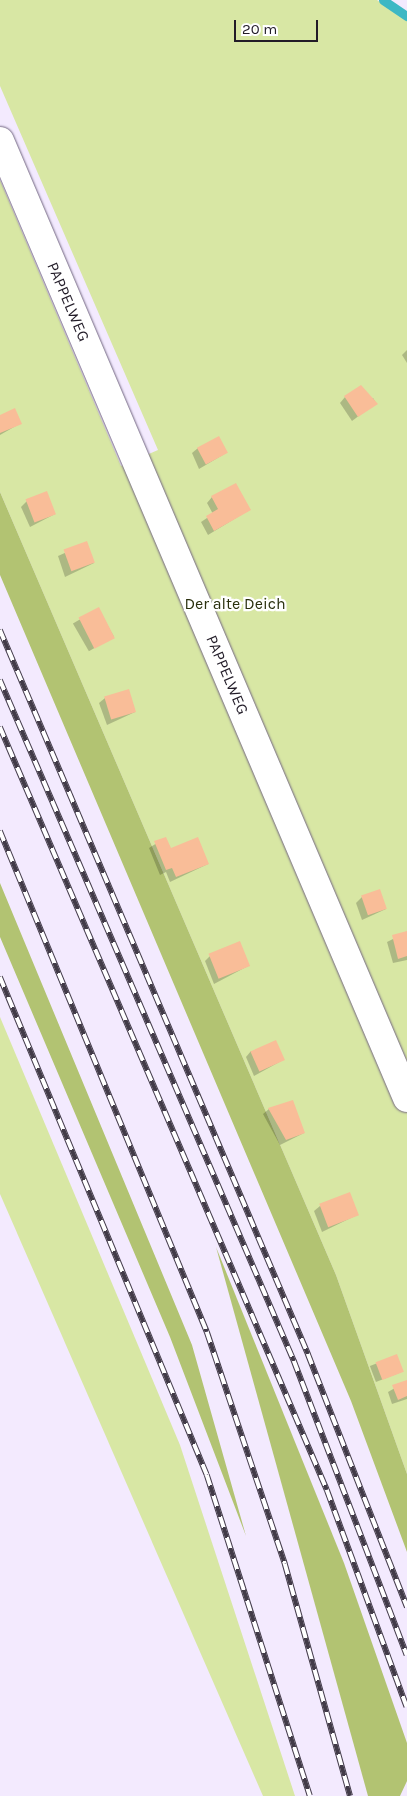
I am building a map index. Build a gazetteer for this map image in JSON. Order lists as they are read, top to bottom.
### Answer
{
  "streets": {
    "street": ["PAPPELWEG"]
  },
  "parks": ["Der alte Deich"],
  "scale_bar": "20 m"
}
